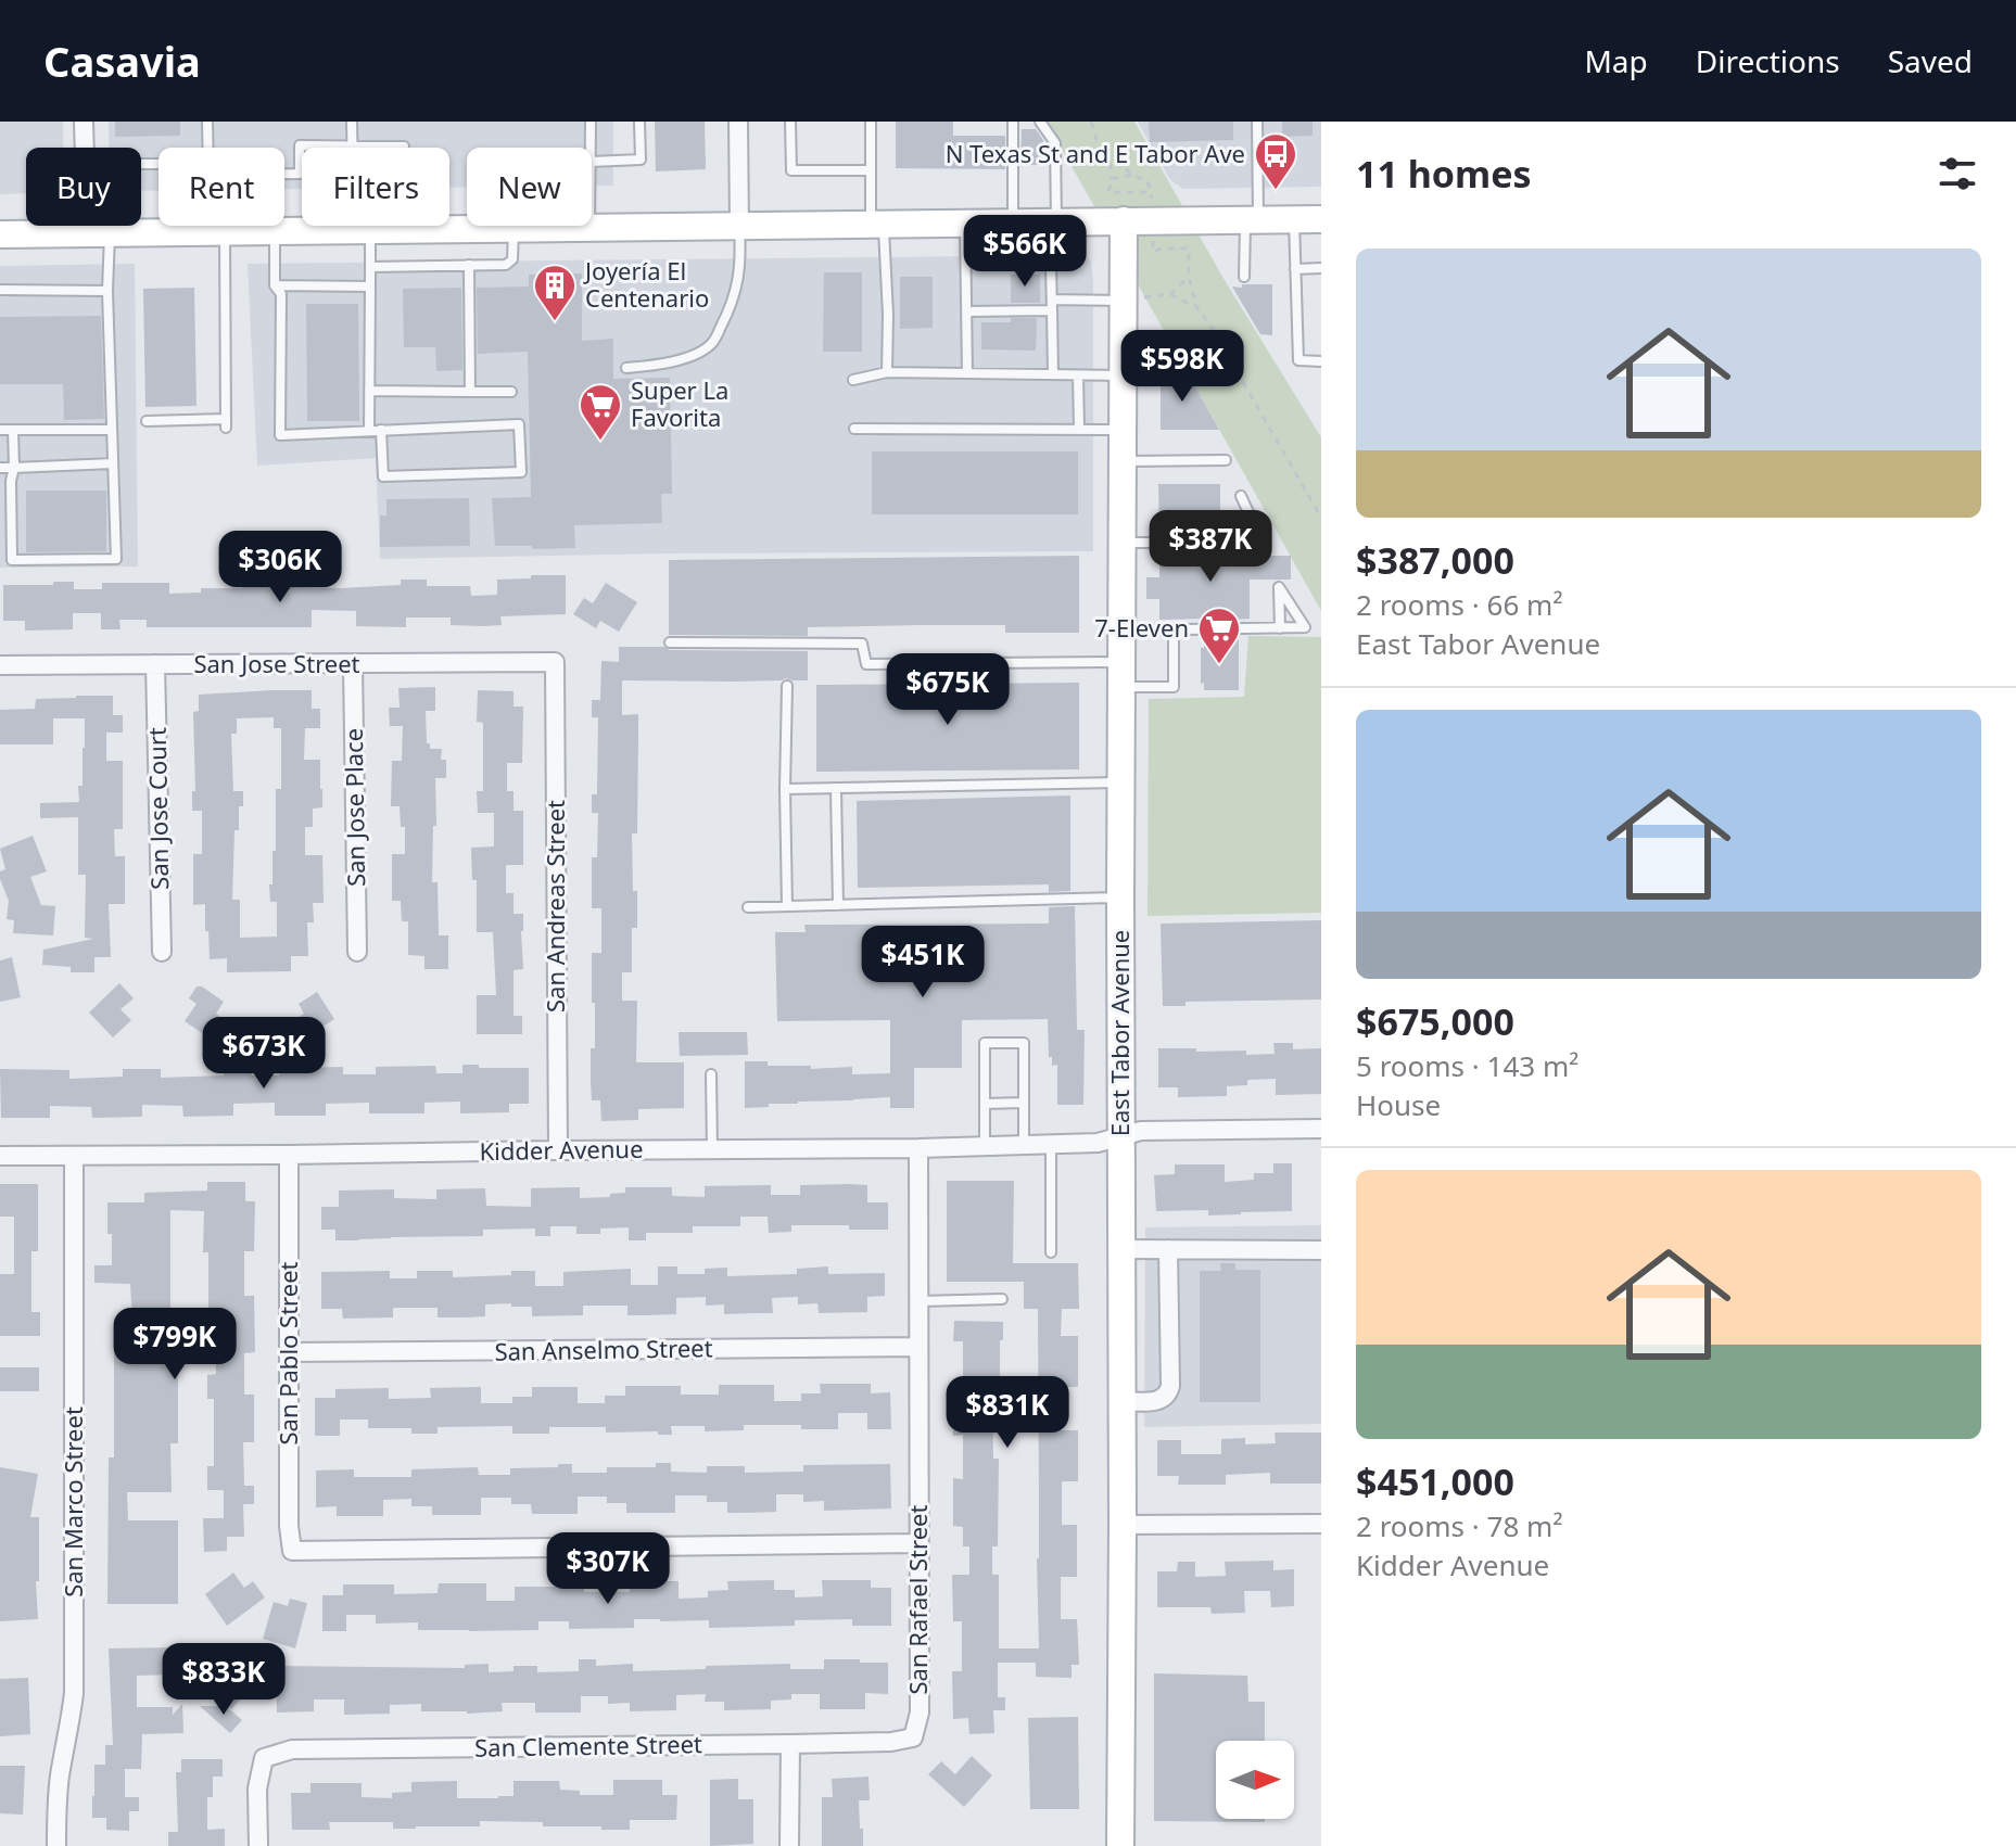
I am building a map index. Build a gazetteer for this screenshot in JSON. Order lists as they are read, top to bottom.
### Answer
{
  "streets": {
    "main road": ["East Tabor Avenue"],
    "street": [
      "San Jose Street",
      "San Jose Place",
      "San Jose Court",
      "San Andreas Street",
      "Kidder Avenue",
      "San Anselmo Street",
      "San Pablo Street",
      "San Marco Street",
      "San Rafael Street",
      "San Clemente Street"
    ]
  },
  "crossings": [
    ["San Jose Street", "San Jose Place"],
    ["San Jose Street", "San Jose Court"],
    ["San Jose Street", "San Andreas Street"],
    ["San Andreas Street", "Kidder Avenue"],
    ["East Tabor Avenue", "Kidder Avenue"],
    ["Kidder Avenue", "San Pablo Street"],
    ["Kidder Avenue", "San Marco Street"],
    ["Kidder Avenue", "San Rafael Street"],
    ["San Anselmo Street", "San Pablo Street"],
    ["San Anselmo Street", "San Rafael Street"],
    ["San Pablo Street", "San Rafael Street"],
    ["San Rafael Street", "San Clemente Street"]
  ],
  "places": {
    "bus stop": ["N Texas St and E Tabor Ave"],
    "building": ["Joyería El Centenario"],
    "supermarket": ["Super La Favorita", "7-Eleven"]
  },
  "north": "right",
  "page": {
    "header": "Casavia",
    "nav": ["Map", "Directions", "Saved"],
    "heading": "11 homes",
    "chip": [
      "Buy",
      "Rent",
      "Filters",
      "New"
    ],
    "price": [
      "$566K",
      "$598K",
      "$387K",
      "$306K",
      "$675K",
      "$451K",
      "$673K",
      "$799K",
      "$831K",
      "$307K",
      "$833K"
    ],
    "list": [
      {
        "name": "$387,000",
        "note": "2 rooms · 66 m² · East Tabor Avenue"
      },
      {
        "name": "$675,000",
        "note": "5 rooms · 143 m² · House"
      },
      {
        "name": "$451,000",
        "note": "2 rooms · 78 m² · Kidder Avenue"
      }
    ]
  }
}
